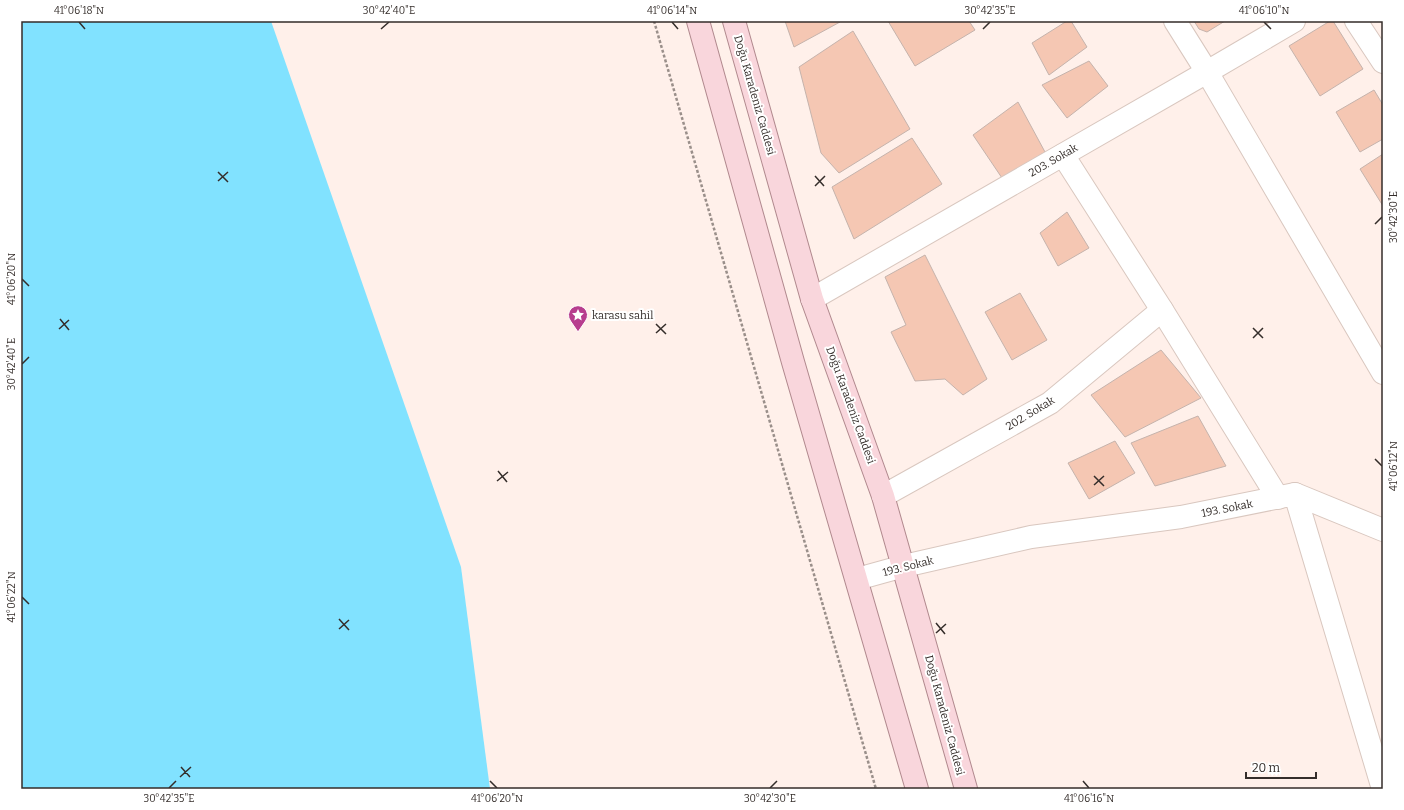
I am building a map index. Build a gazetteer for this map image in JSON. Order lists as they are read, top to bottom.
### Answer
{
  "streets": {
    "main road": ["Doğu Karadeniz Caddesi"],
    "street": ["203. Sokak", "202. Sokak", "193. Sokak"]
  },
  "crossings": [
    ["Doğu Karadeniz Caddesi", "203. Sokak"],
    ["Doğu Karadeniz Caddesi", "202. Sokak"],
    ["Doğu Karadeniz Caddesi", "193. Sokak"]
  ],
  "places": {
    "place": ["karasu sahil"]
  },
  "scale_bar": "20 m",
  "coordinates": [
    "41°06'18\"N",
    "30°42'40\"E",
    "41°06'14\"N",
    "30°42'35\"E",
    "41°06'10\"N",
    "30°42'30\"E",
    "41°06'20\"N",
    "41°06'12\"N",
    "41°06'22\"N",
    "41°06'16\"N"
  ]
}
